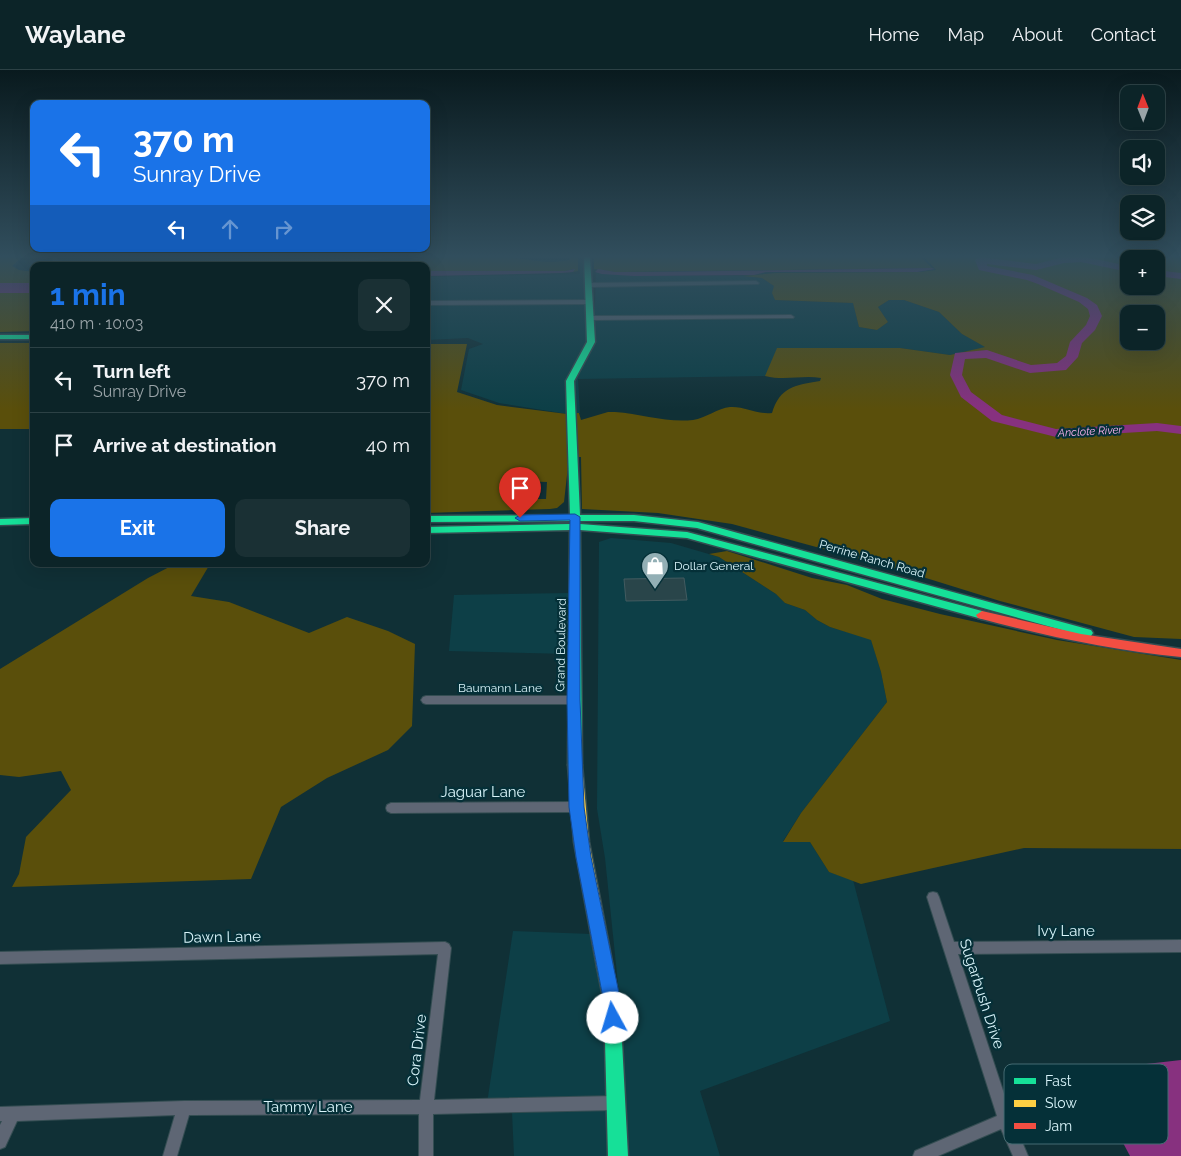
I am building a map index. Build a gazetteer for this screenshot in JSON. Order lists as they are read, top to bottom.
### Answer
{
  "streets": {
    "street": [
      "Perrine Ranch Road",
      "Grand Boulevard",
      "Baumann Lane",
      "Jaguar Lane",
      "Ivy Lane",
      "Dawn Lane",
      "Sugarbush Drive",
      "Cora Drive",
      "Tammy Lane"
    ]
  },
  "crossings": [
    ["Perrine Ranch Road", "Grand Boulevard"],
    ["Grand Boulevard", "Baumann Lane"],
    ["Grand Boulevard", "Jaguar Lane"],
    ["Grand Boulevard", "Tammy Lane"],
    ["Ivy Lane", "Sugarbush Drive"],
    ["Dawn Lane", "Cora Drive"],
    ["Cora Drive", "Tammy Lane"]
  ],
  "water": ["Anclote River"],
  "places": {
    "shop": ["Dollar General"]
  },
  "legend": ["Fast", "Slow", "Jam"],
  "north": "top",
  "page": {
    "header": "Waylane",
    "nav": [
      "Home",
      "Map",
      "About",
      "Contact"
    ],
    "map_buttons": ["+", "−"],
    "turn": ["370 m", "Sunray Drive"],
    "heading": ["1 min", "410 m · 10:03"],
    "list": [
      {
        "name": "Turn left",
        "note": "Sunray Drive",
        "value": "370 m"
      },
      {
        "name": "Arrive at destination",
        "value": "40 m"
      }
    ],
    "buttons": ["Exit", "Share"]
  }
}
